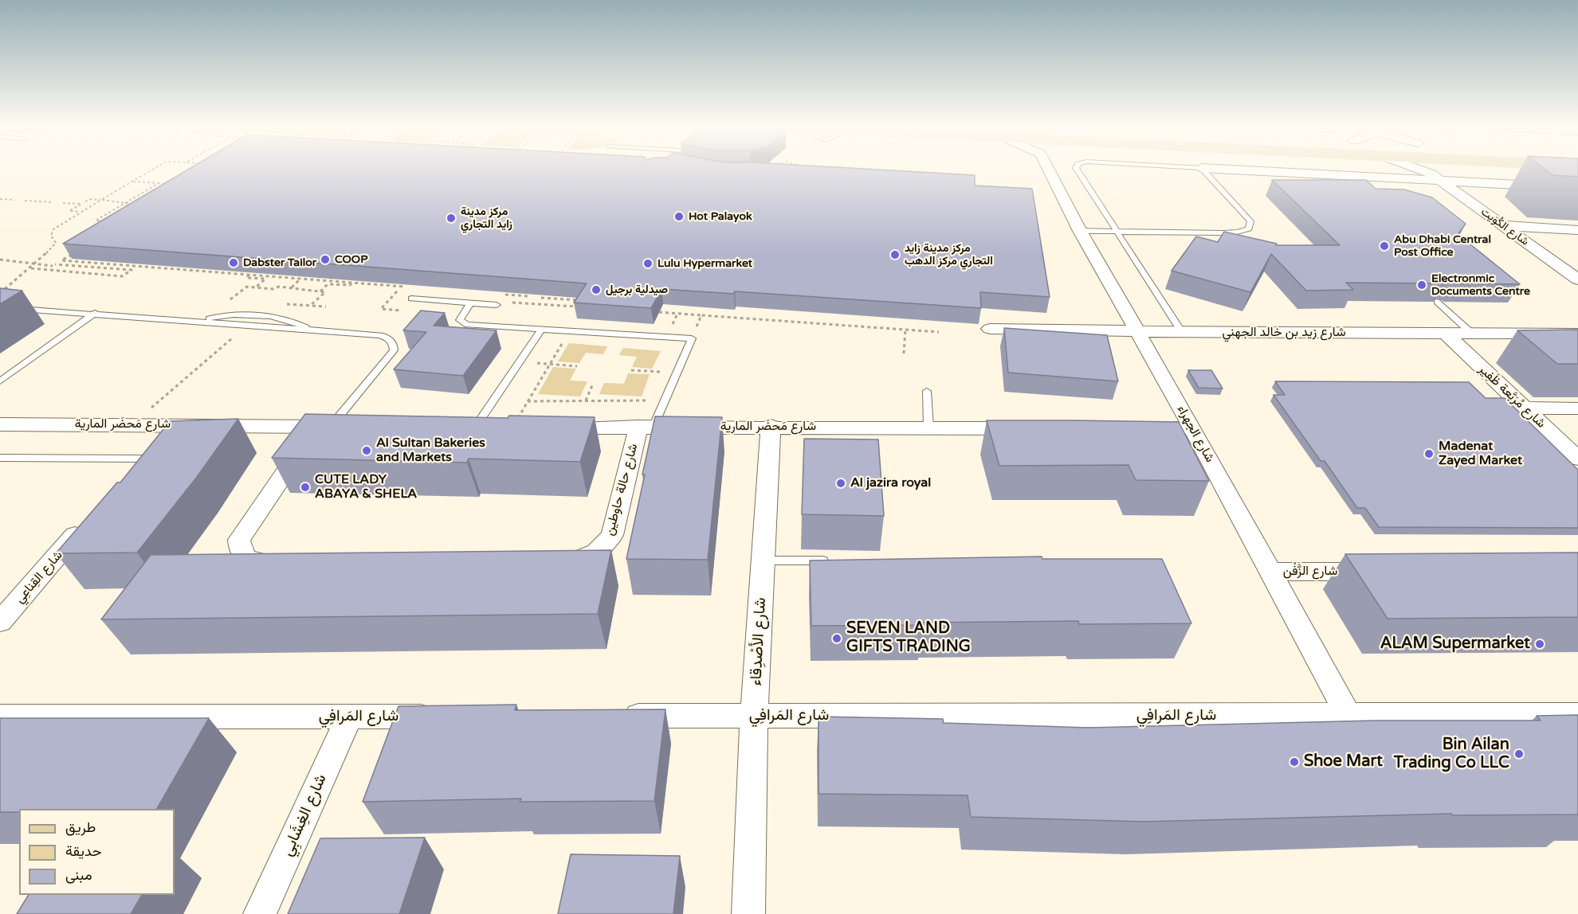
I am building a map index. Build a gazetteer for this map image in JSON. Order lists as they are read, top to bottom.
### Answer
{
  "streets": {
    "street": [
      "شارع الكُوَيت",
      "شارع زيد بن خالد الجهني",
      "شارع مُرَبَّعة ظَفِير",
      "شارع مَحضَر المارية",
      "شارع الجهراء",
      "شارع حالة حاوطين",
      "شارع الزَّفْن",
      "شارع القِناعِي",
      "شارع الأصْدِقاء",
      "شارع المَرافِي",
      "شارع الغِشَابِي"
    ]
  },
  "crossings": [
    ["شارع زيد بن خالد الجهني", "شارع مُرَبَّعة ظَفِير"],
    ["شارع زيد بن خالد الجهني", "شارع الجهراء"],
    ["شارع مَحضَر المارية", "شارع حالة حاوطين"],
    ["شارع مَحضَر المارية", "شارع الأصْدِقاء"],
    ["شارع الجهراء", "شارع الزَّفْن"],
    ["شارع الجهراء", "شارع المَرافِي"],
    ["شارع الأصْدِقاء", "شارع المَرافِي"],
    ["شارع المَرافِي", "شارع الغِشَابِي"]
  ],
  "places": [
    "Hot Palayok",
    "مركز مدينة زايد التجاري",
    "Abu Dhabi Central Post Office",
    "مركز مدينة زايد التجاري مركز الدهب",
    "COOP",
    "Dabster Tailor",
    "Lulu Hypermarket",
    "Electronmic Documents Centre",
    "صيدلية برجيل",
    "Al Sultan Bakeries and Markets",
    "Madenat Zayed Market",
    "Al jazira royal",
    "CUTE LADY ABAYA & SHELA",
    "SEVEN LAND GIFTS TRADING",
    "ALAM Supermarket",
    "Bin Ailan Trading Co LLC",
    "Shoe Mart"
  ],
  "legend": ["طريق", "حديقة", "مبنى"]
}
